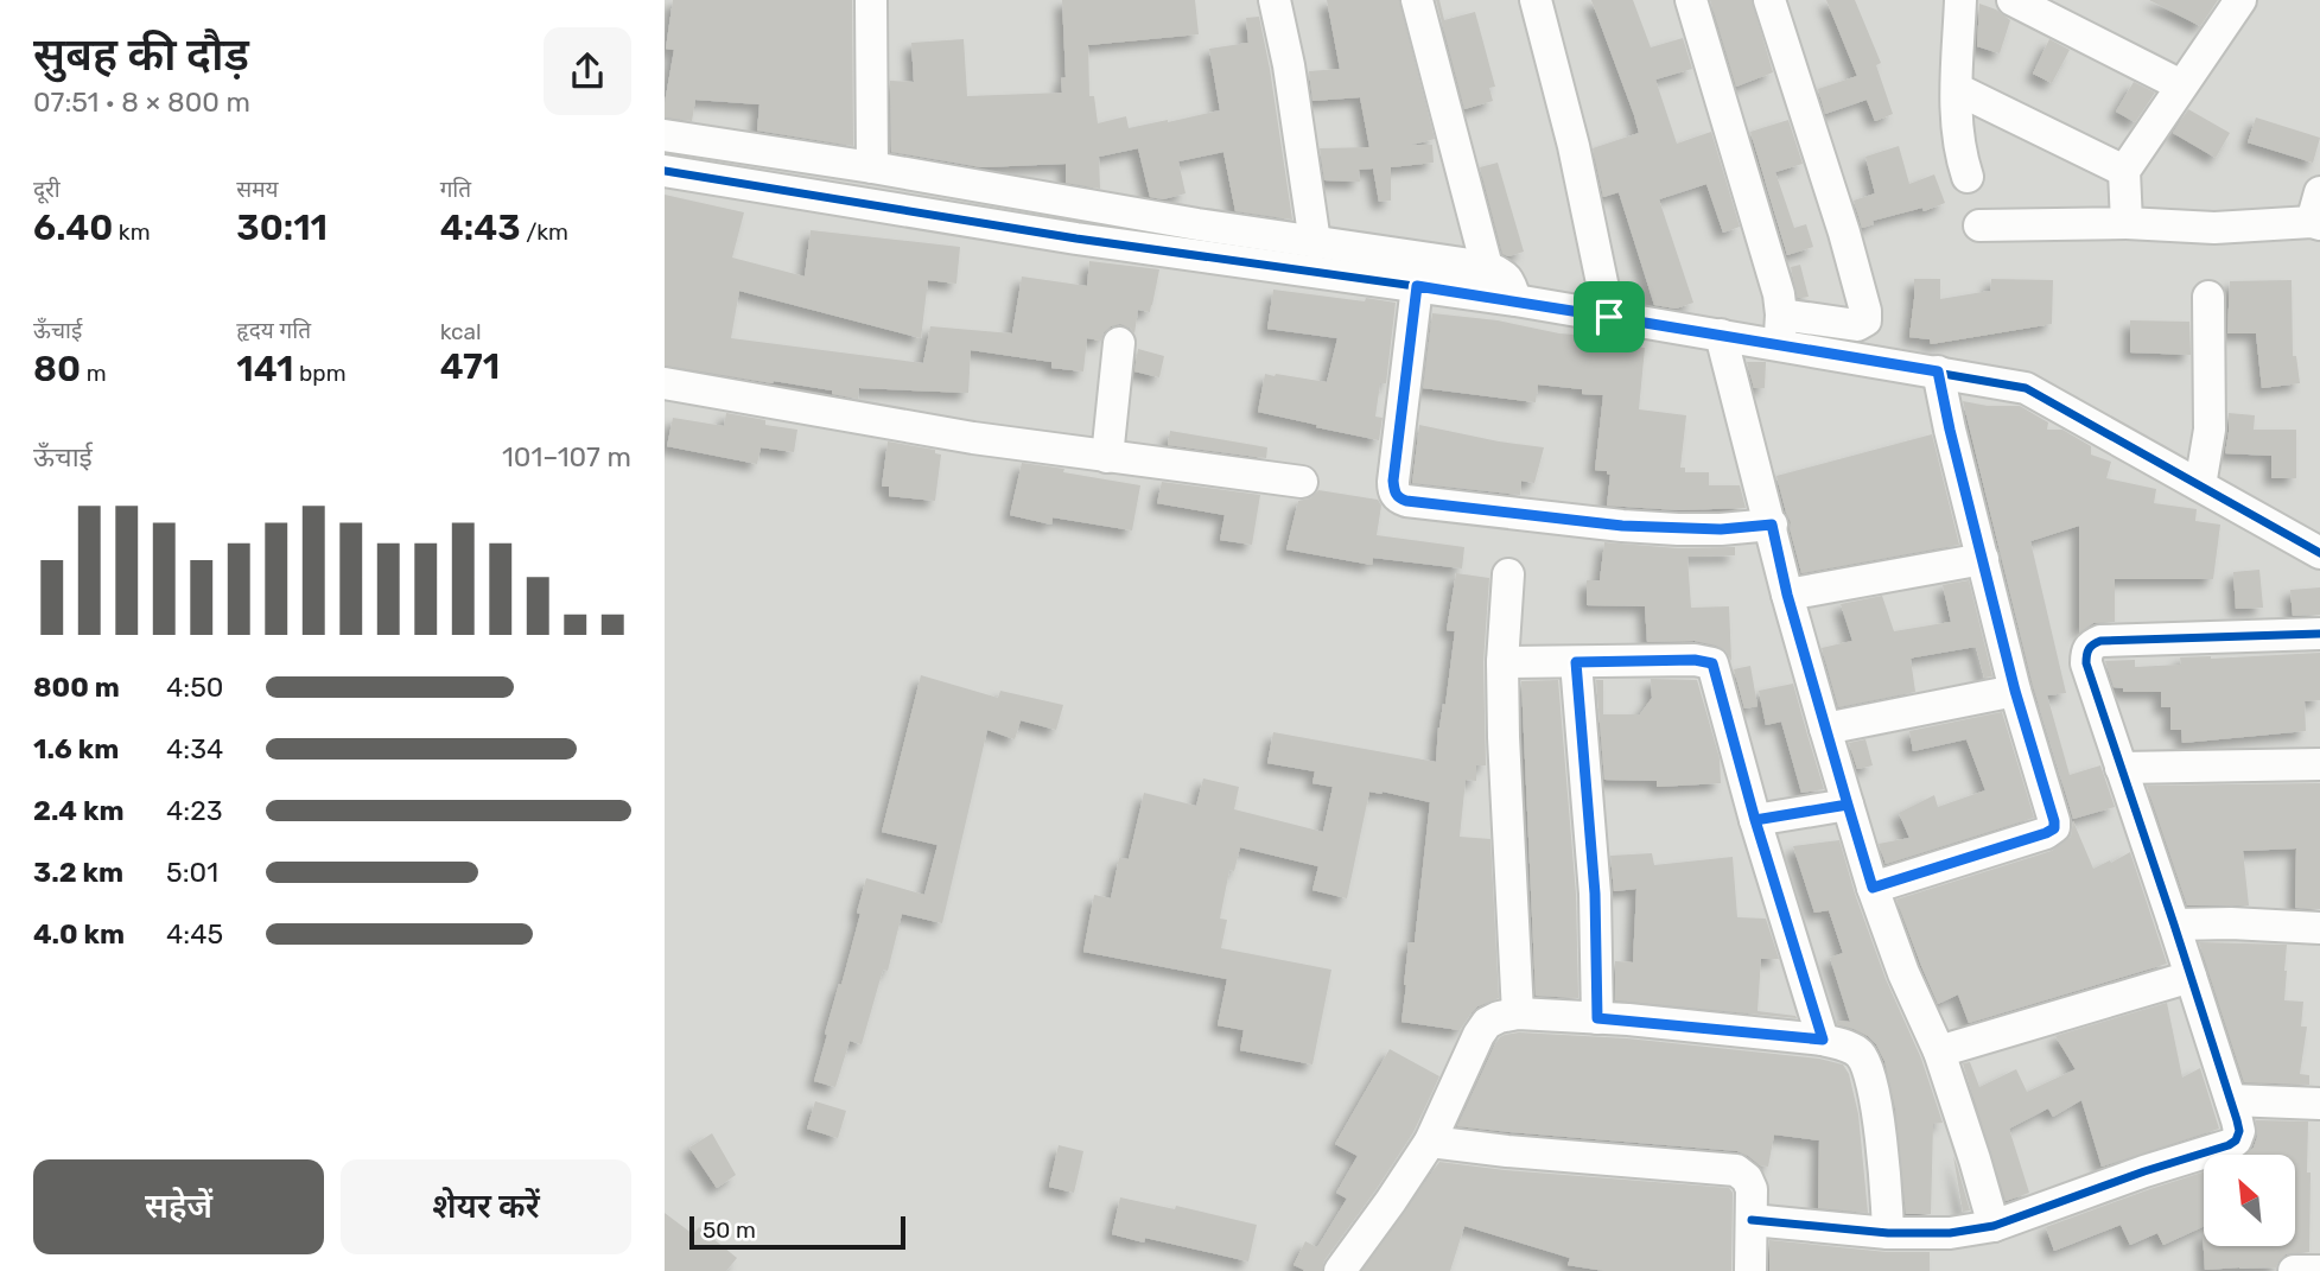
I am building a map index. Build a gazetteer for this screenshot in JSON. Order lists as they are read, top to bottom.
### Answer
{
  "scale_bar": "50 m",
  "north": "top left",
  "page": {
    "heading": ["सुबह की दौड़", "07:51 · 8 × 800 m"],
    "stats": [
      ["दूरी", "6.40 km"],
      ["समय", "30:11"],
      ["गति", "4:43 /km"],
      ["ऊँचाई", "80 m"],
      ["हृदय गति", "141 bpm"],
      ["kcal", "471"]
    ],
    "chart": ["ऊँचाई", "101–107 m"],
    "list": [
      {
        "name": "800 m",
        "note": "4:50"
      },
      {
        "name": "1.6 km",
        "note": "4:34"
      },
      {
        "name": "2.4 km",
        "note": "4:23"
      },
      {
        "name": "3.2 km",
        "note": "5:01"
      },
      {
        "name": "4.0 km",
        "note": "4:45"
      }
    ],
    "buttons": ["सहेजें", "शेयर करें"],
    "scale": "50 m"
  }
}
